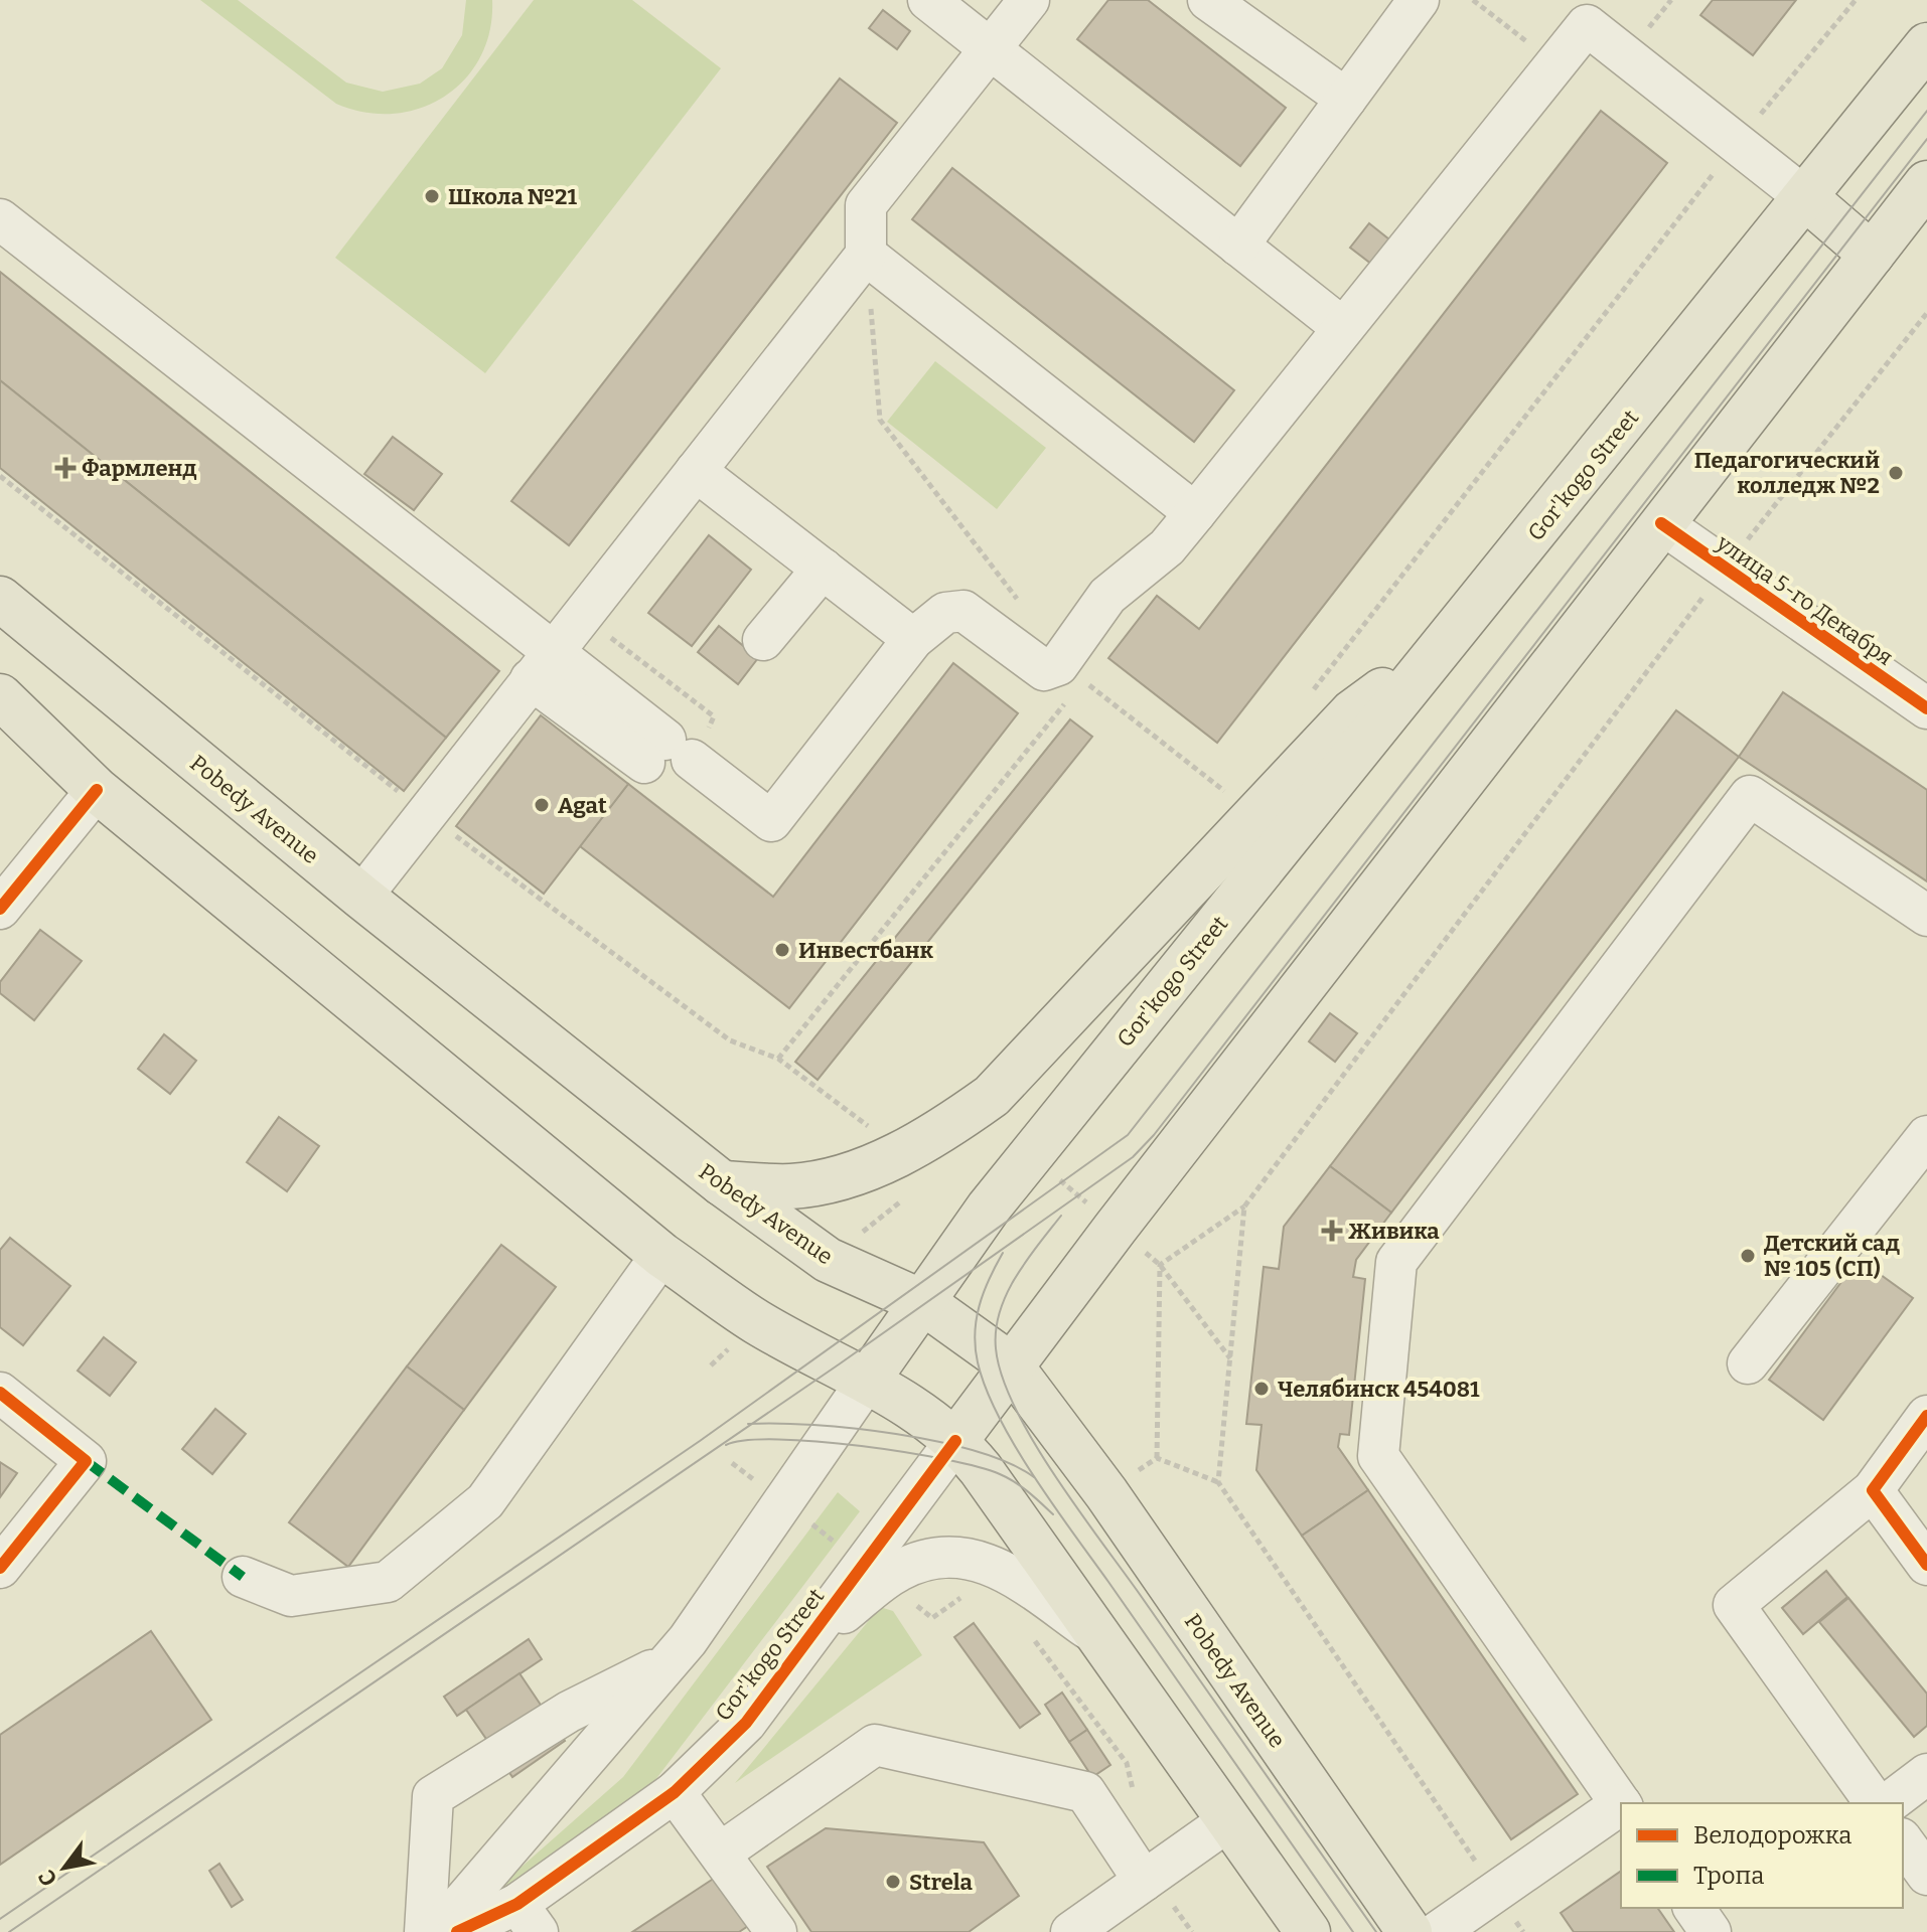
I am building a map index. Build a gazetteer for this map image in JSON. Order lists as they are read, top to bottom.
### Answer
{
  "streets": {
    "main road": ["Gor'kogo Street", "Pobedy Avenue"],
    "street": ["улица 5-го Декабря"]
  },
  "crossings": [
    ["Gor'kogo Street", "улица 5-го Декабря"],
    ["Gor'kogo Street", "Pobedy Avenue"]
  ],
  "places": {
    "other": [
      "Школа №21",
      "Педагогический колледж №2",
      "Agat",
      "Инвестбанк",
      "Детский сад № 105 (СП)",
      "Челябинск 454081",
      "Strela"
    ],
    "health": ["Фармленд", "Живика"]
  },
  "legend": ["Велодорожка", "Тропа"],
  "north": "bottom left"
}
